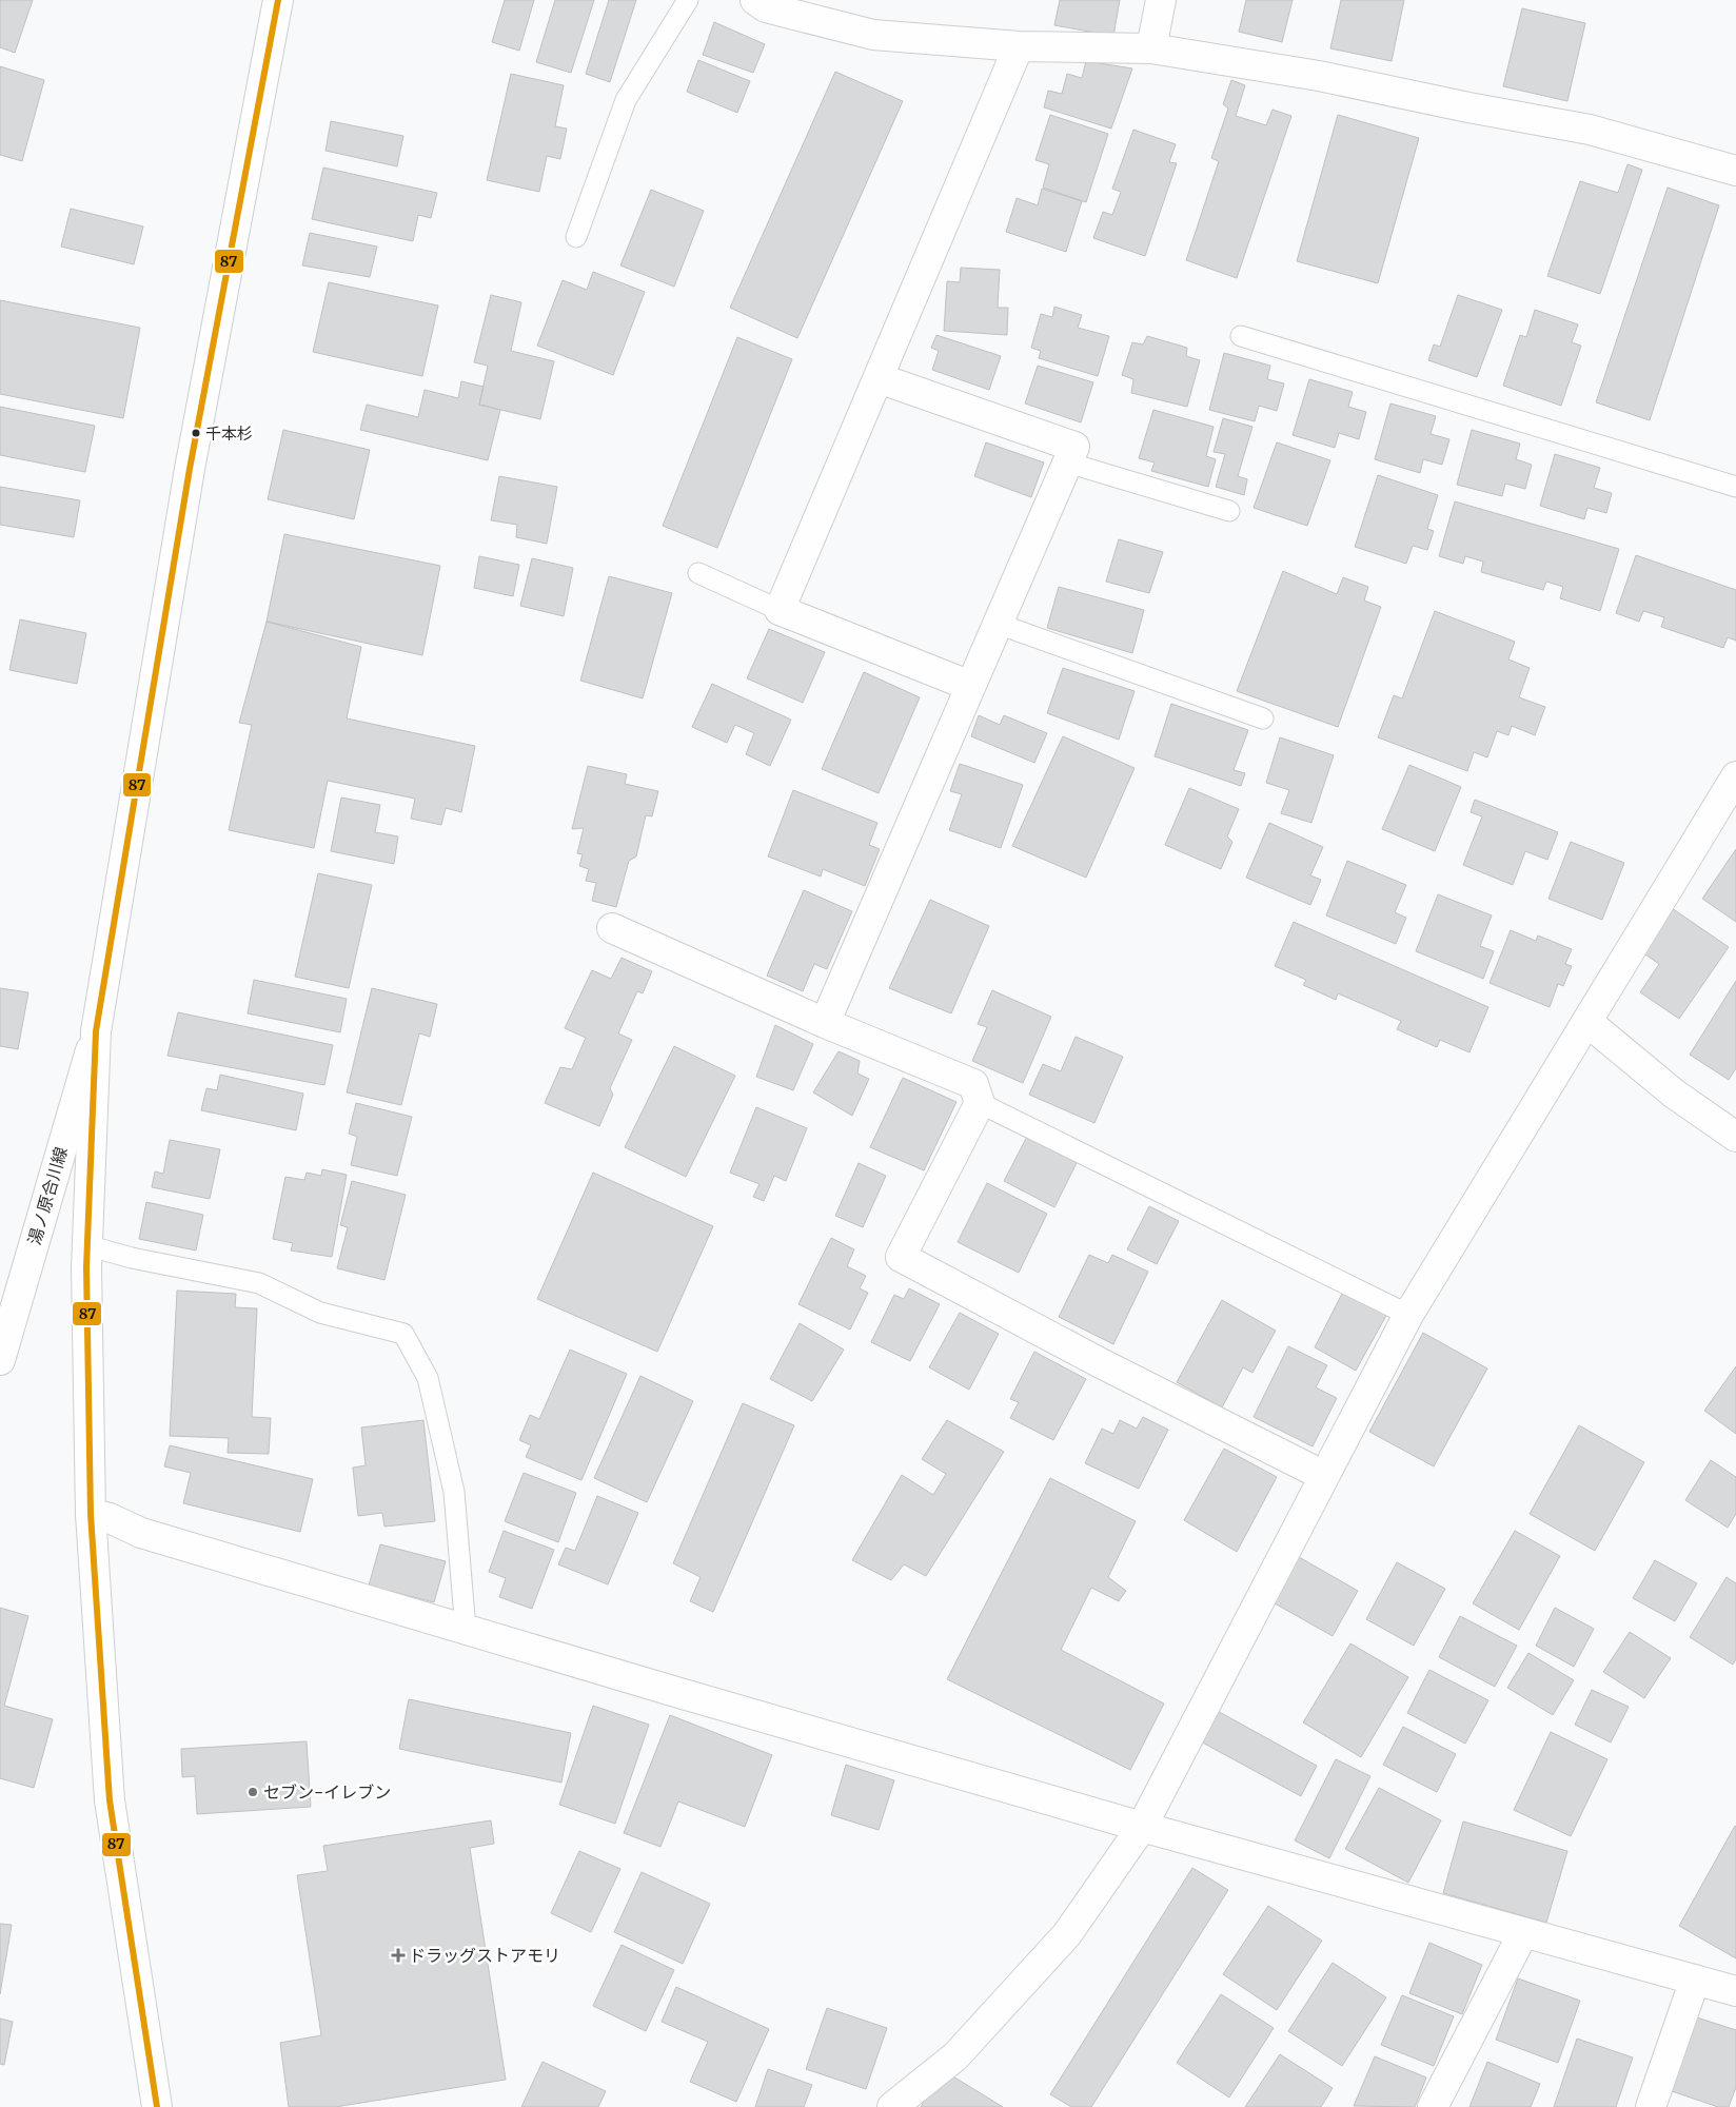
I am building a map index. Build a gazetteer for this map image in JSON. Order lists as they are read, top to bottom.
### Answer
{
  "streets": {
    "main road": ["湯ノ原合川線"]
  },
  "places": {
    "other": ["千本杉", "セブン-イレブン"],
    "health": ["ドラッグストアモリ"]
  },
  "lines": ["transit line 87"]
}
